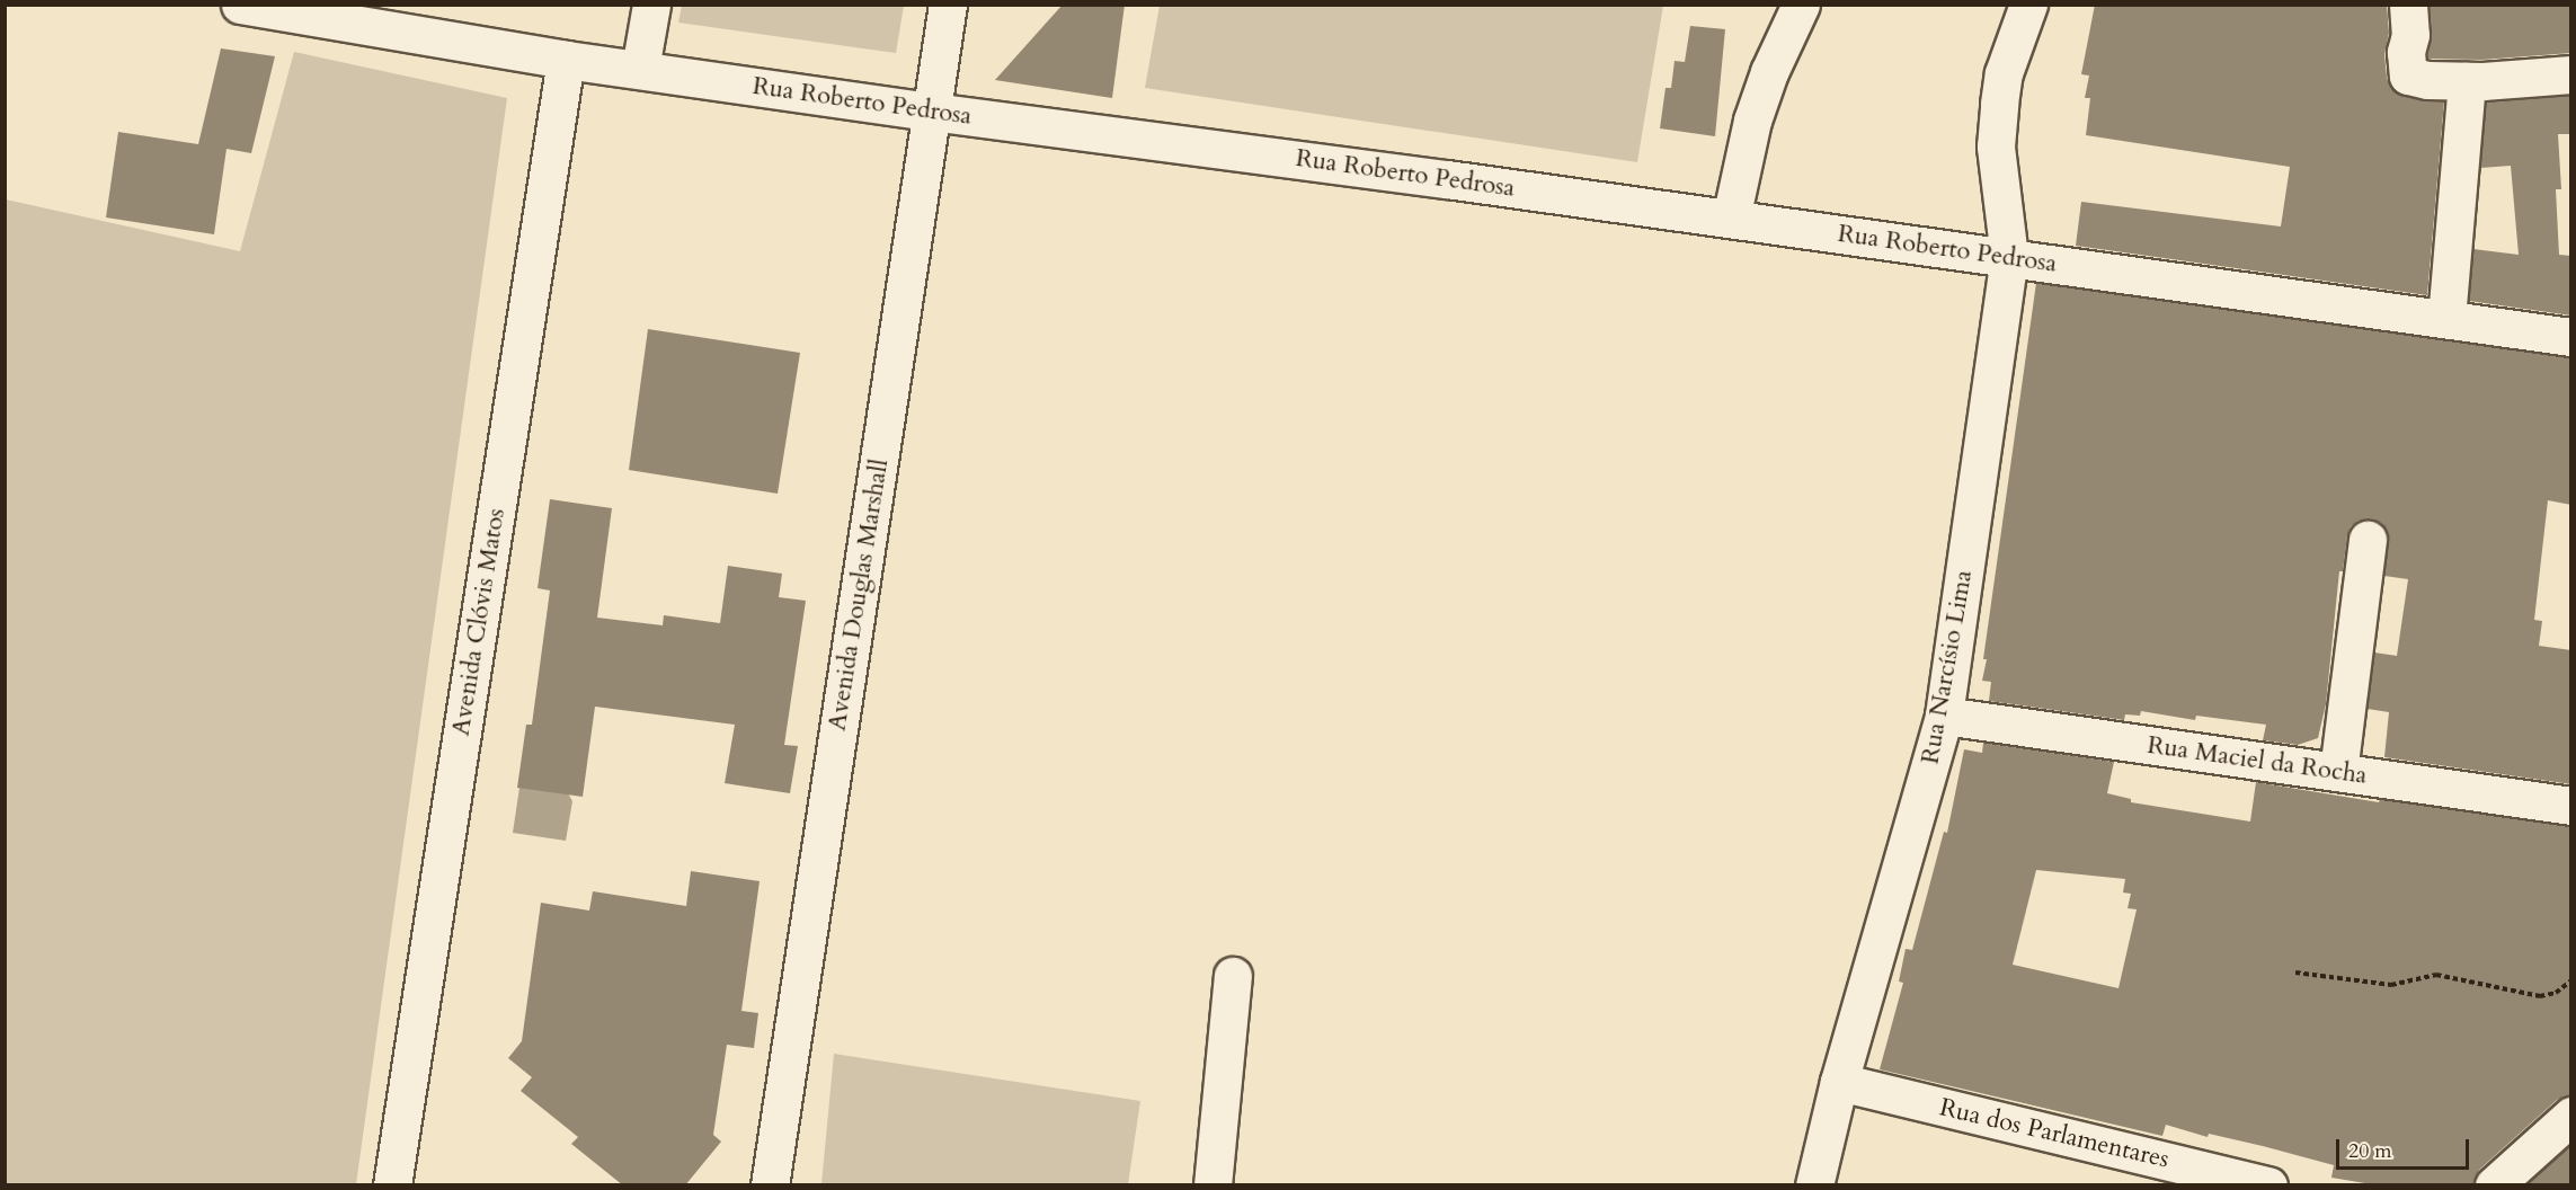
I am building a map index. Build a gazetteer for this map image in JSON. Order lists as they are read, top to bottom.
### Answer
{
  "streets": {
    "street": [
      "Rua Roberto Pedrosa",
      "Avenida Douglas Marshall",
      "Avenida Clóvis Matos",
      "Rua Narcísio Lima",
      "Rua Maciel da Rocha",
      "Rua dos Parlamentares"
    ]
  },
  "crossings": [
    ["Rua Roberto Pedrosa", "Avenida Douglas Marshall"],
    ["Rua Roberto Pedrosa", "Avenida Clóvis Matos"],
    ["Rua Roberto Pedrosa", "Rua Narcísio Lima"],
    ["Rua Narcísio Lima", "Rua Maciel da Rocha"],
    ["Rua Narcísio Lima", "Rua dos Parlamentares"]
  ],
  "scale_bar": "20 m"
}
